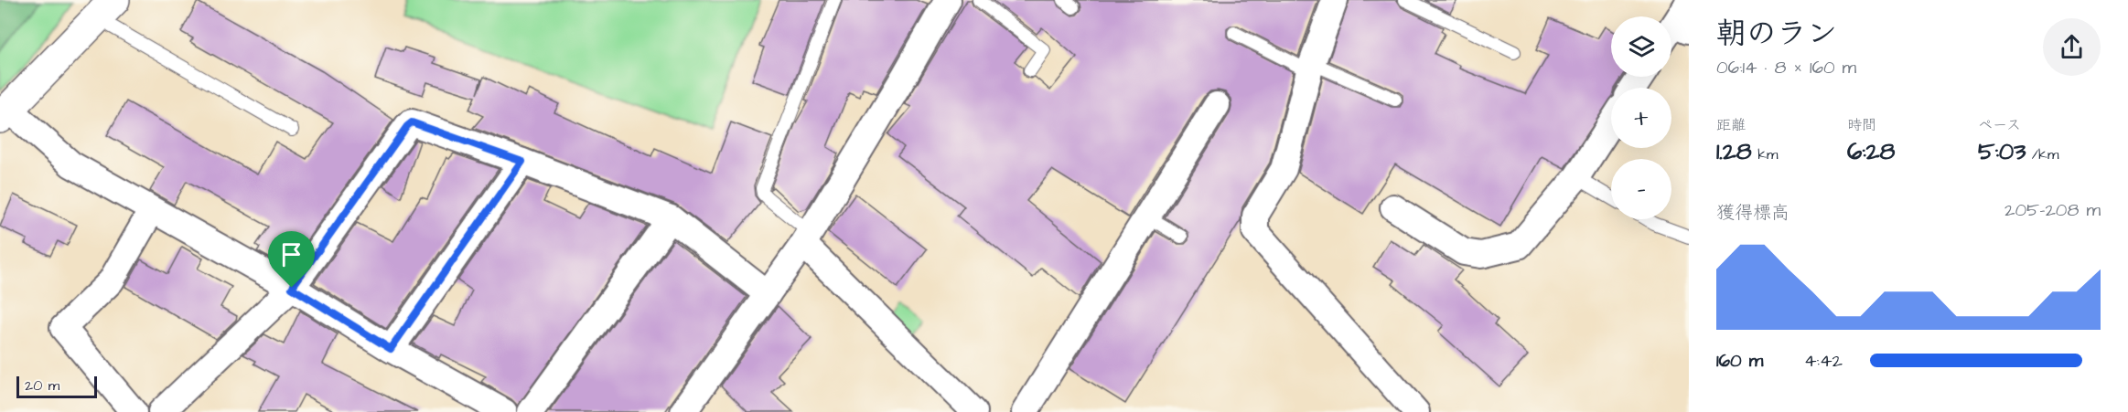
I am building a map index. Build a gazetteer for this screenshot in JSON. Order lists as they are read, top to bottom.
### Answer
{
  "scale_bar": "20 m",
  "page": {
    "heading": ["朝のラン", "06:14 · 8 × 160 m"],
    "map_buttons": ["+", "−"],
    "stats": [
      ["距離", "1.28 km"],
      ["時間", "6:28"],
      ["ペース", "5:03 /km"]
    ],
    "chart": ["獲得標高", "205–208 m"],
    "list": [
      {
        "name": "160 m",
        "note": "4:42"
      }
    ],
    "scale": "20 m"
  }
}
